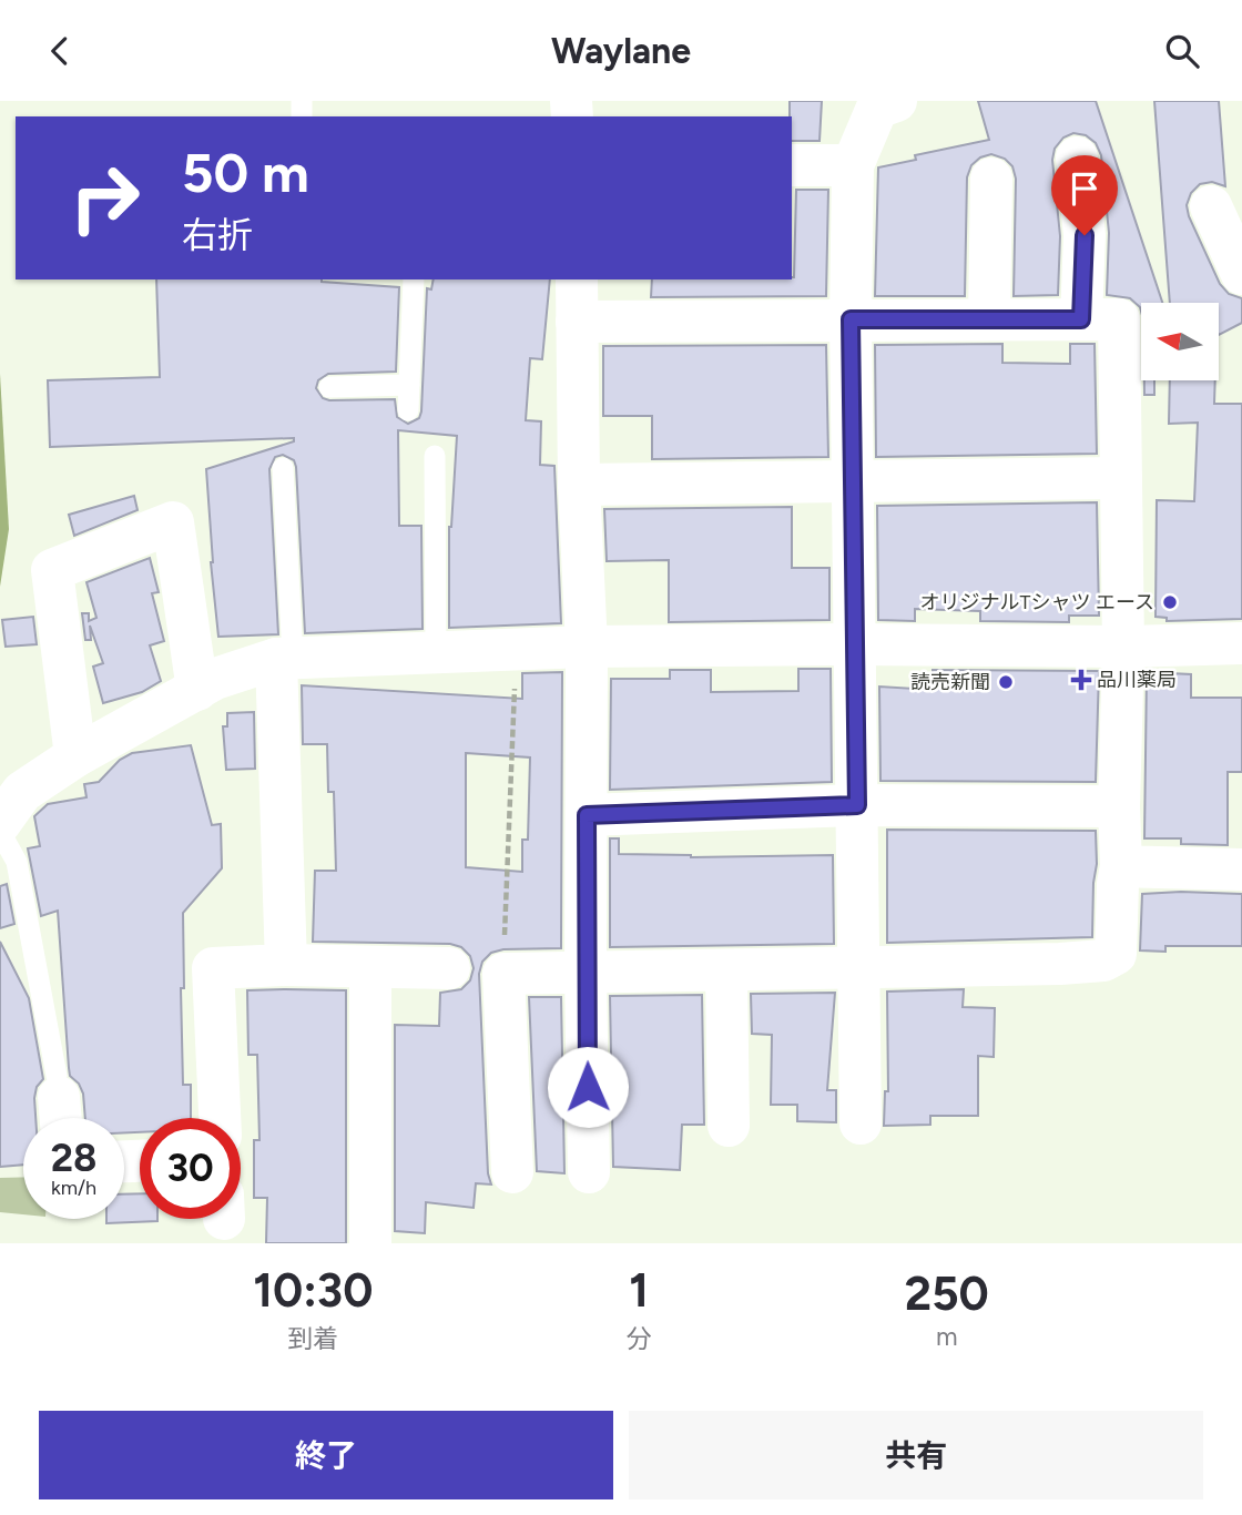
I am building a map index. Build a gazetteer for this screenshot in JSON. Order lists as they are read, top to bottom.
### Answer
{
  "places": {
    "other": ["オリジナルTシャツ エース", "読売新聞"],
    "health": ["品川薬局"]
  },
  "north": "left",
  "page": {
    "header": "Waylane",
    "turn": ["50 m", "右折"],
    "speed": "28 km/h",
    "limit": "30",
    "eta": [
      "10:30",
      "到着",
      "1",
      "分",
      "250",
      "m"
    ],
    "buttons": ["終了", "共有"]
  }
}
